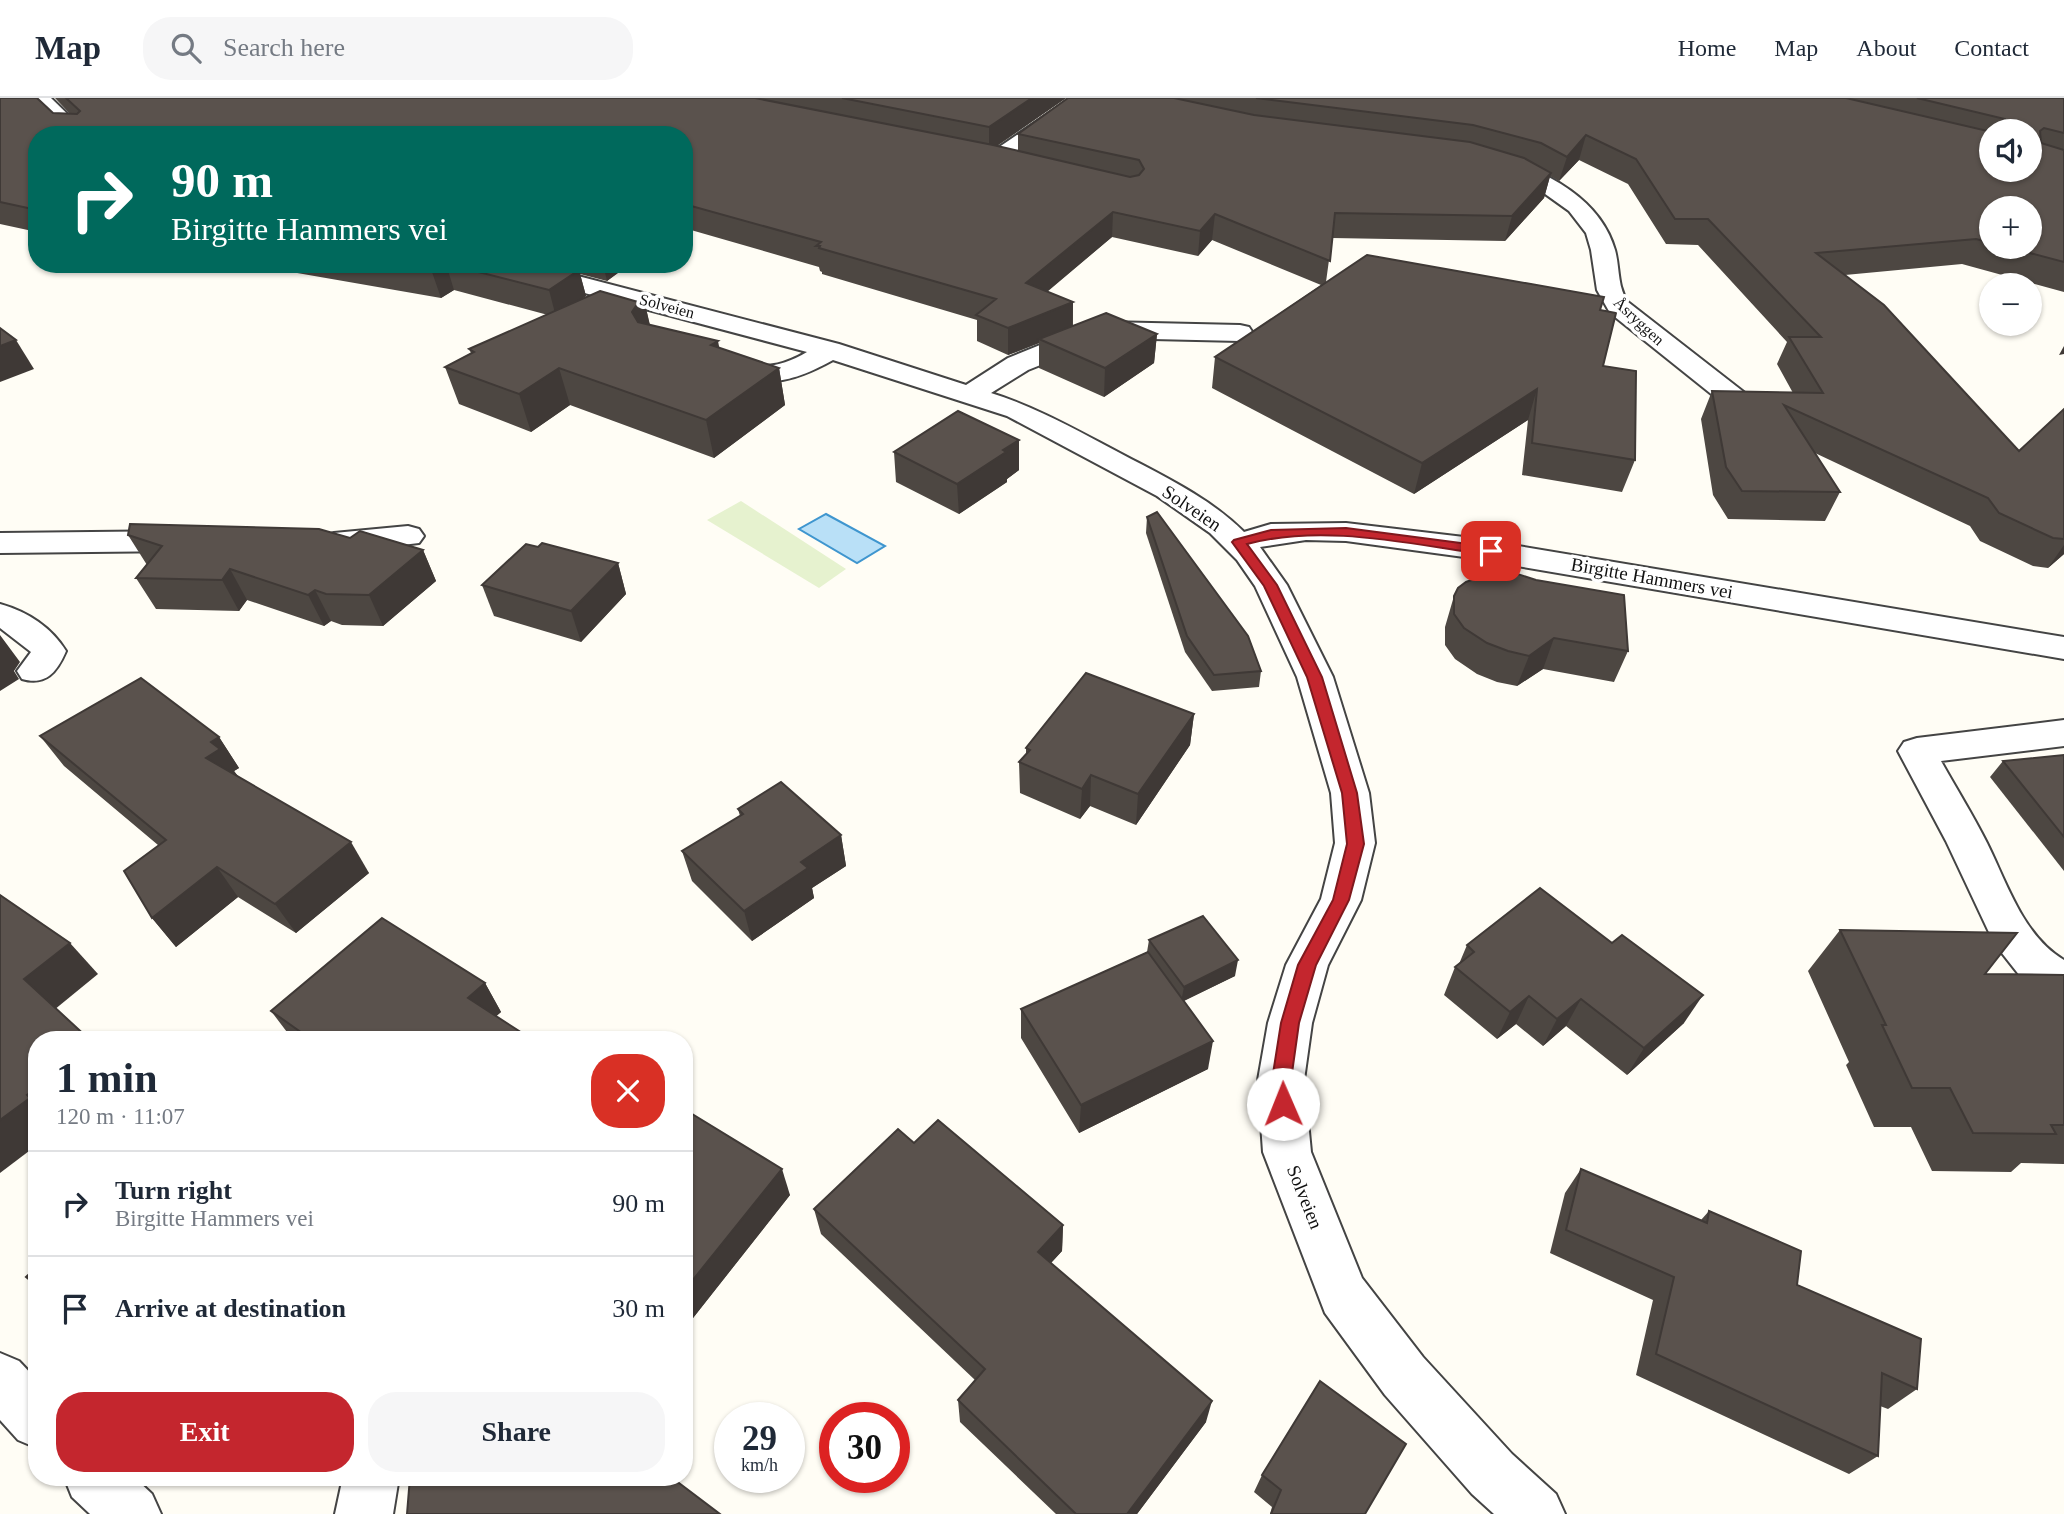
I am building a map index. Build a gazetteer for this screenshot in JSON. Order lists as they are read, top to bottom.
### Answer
{
  "streets": {
    "street": ["Solveien", "Åsryggen", "Birgitte Hammers vei"]
  },
  "crossings": [
    ["Solveien", "Birgitte Hammers vei"]
  ],
  "page": {
    "header": "Map",
    "search": "Search here",
    "nav": [
      "Home",
      "Map",
      "About",
      "Contact"
    ],
    "map_buttons": ["+", "−"],
    "turn": ["90 m", "Birgitte Hammers vei"],
    "heading": ["1 min", "120 m · 11:07"],
    "list": [
      {
        "name": "Turn right",
        "note": "Birgitte Hammers vei",
        "value": "90 m"
      },
      {
        "name": "Arrive at destination",
        "value": "30 m"
      }
    ],
    "buttons": ["Exit", "Share"],
    "speed": "29 km/h",
    "limit": "30"
  }
}
